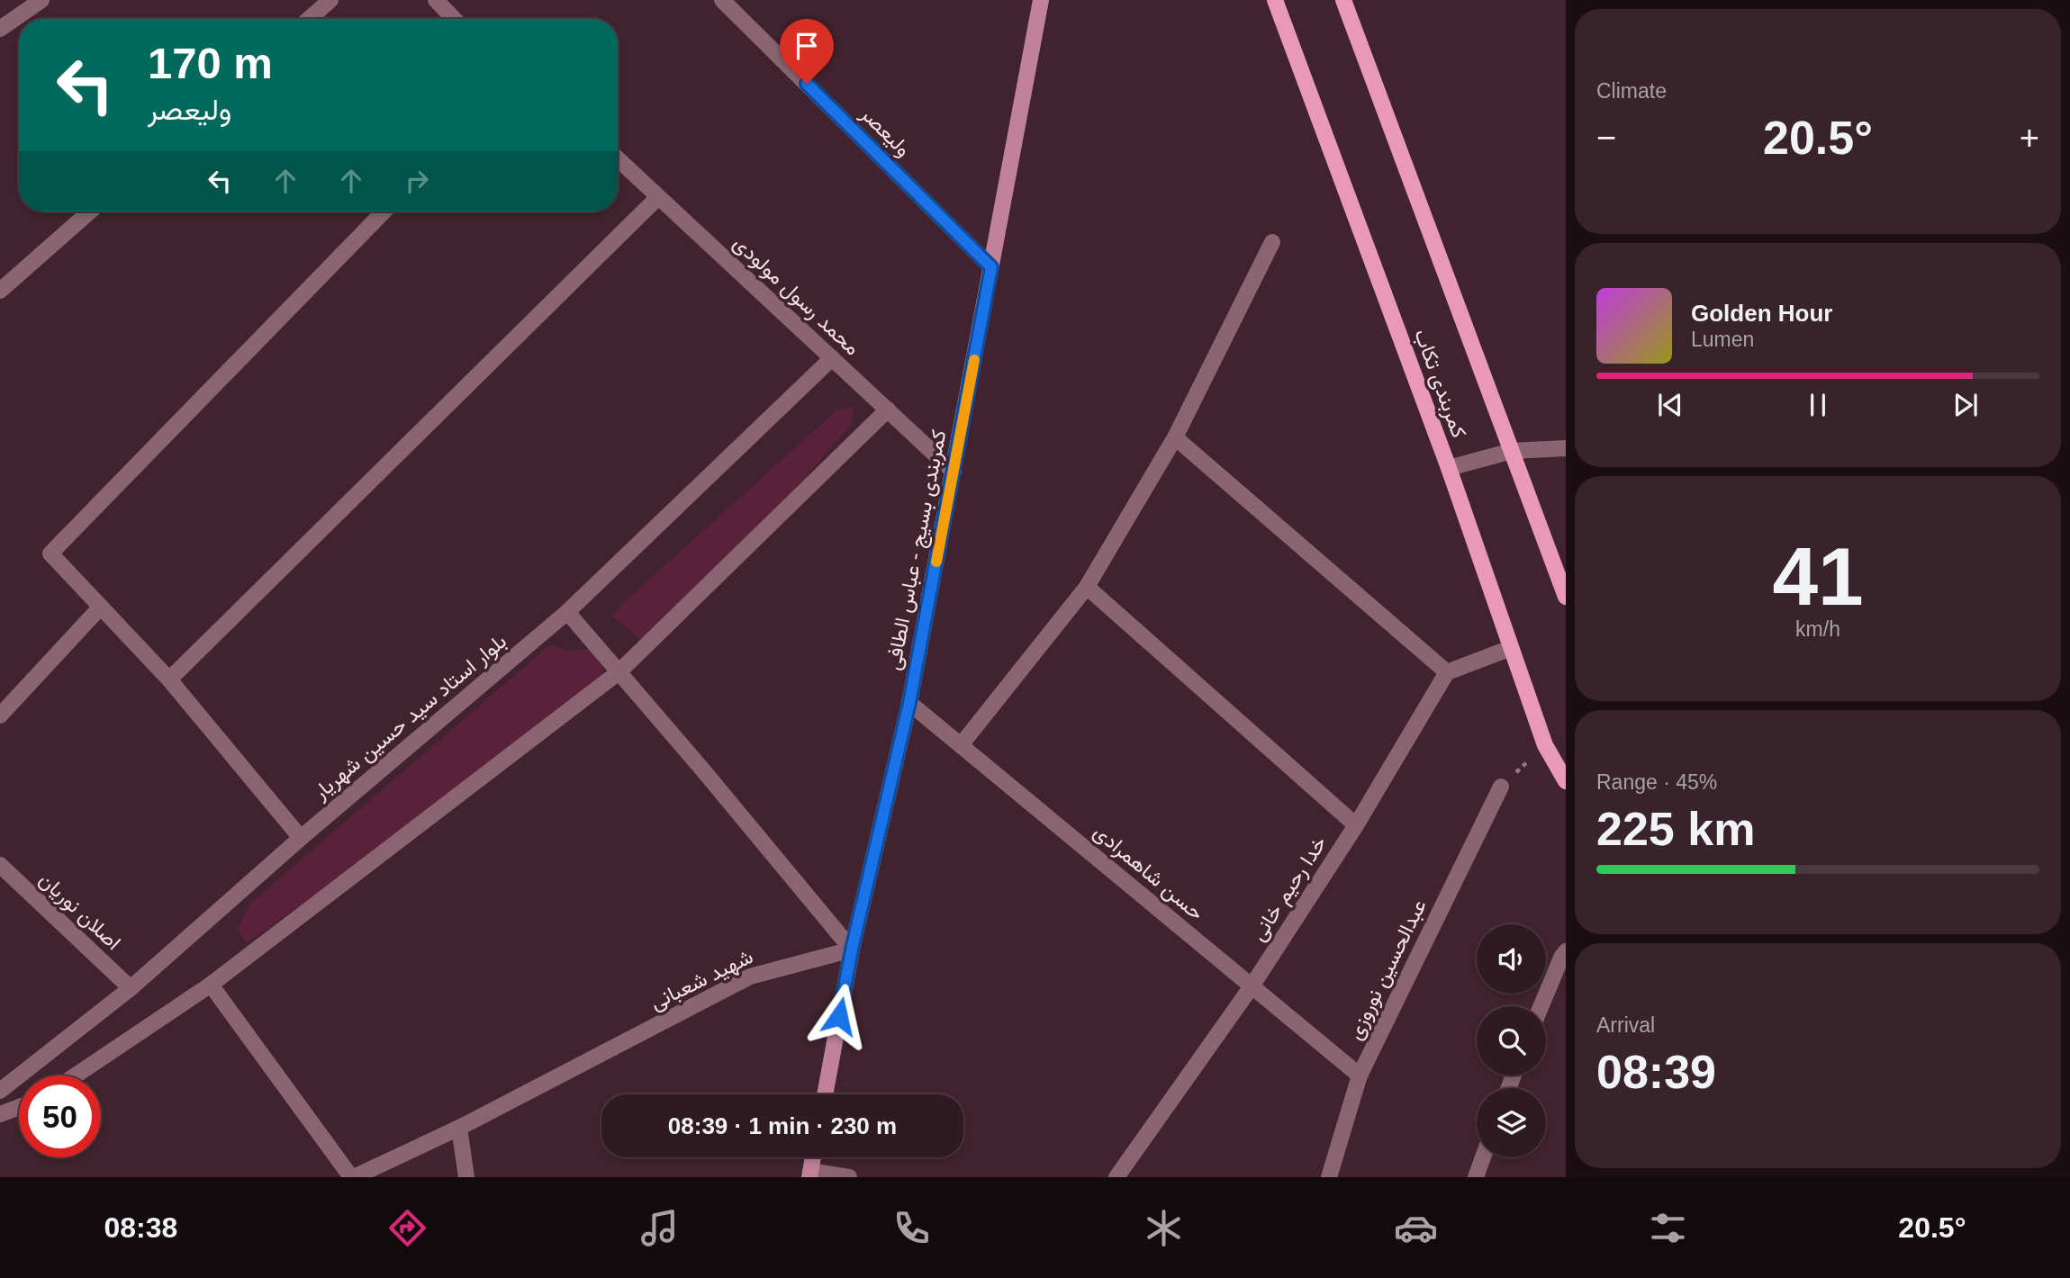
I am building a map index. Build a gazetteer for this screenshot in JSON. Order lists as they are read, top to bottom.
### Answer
{
  "streets": {
    "main road": ["کمربندی تکاب", "کمربندی بسیج - عباس الطافی"],
    "street": [
      "ولیعصر",
      "محمد رسول مولودی",
      "بلوار استاد سید حسین شهریار",
      "حسن شاهمرادی",
      "خدا رحیم خانی",
      "اصلان نوریان",
      "عبدالحسین نوروزی",
      "شهید شعبانی"
    ]
  },
  "crossings": [
    ["ولیعصر", "کمربندی بسیج - عباس الطافی"],
    ["محمد رسول مولودی", "کمربندی بسیج - عباس الطافی"],
    ["محمد رسول مولودی", "بلوار استاد سید حسین شهریار"],
    ["کمربندی بسیج - عباس الطافی", "حسن شاهمرادی"],
    ["کمربندی بسیج - عباس الطافی", "شهید شعبانی"],
    ["بلوار استاد سید حسین شهریار", "اصلان نوریان"],
    ["حسن شاهمرادی", "خدا رحیم خانی"],
    ["حسن شاهمرادی", "عبدالحسین نوروزی"]
  ],
  "page": {
    "tile": [
      "Climate",
      ["41", "km/h"],
      ["Range · 45%", "225 km"],
      ["Arrival", "08:39"]
    ],
    "turn": ["170 m", "ولیعصر"],
    "heat": ["−", "20.5°", "+"],
    "song": ["Golden Hour", "Lumen"],
    "limit": "50",
    "trip": "08:39 · 1 min · 230 m",
    "tabs": ["08:38", "20.5°"]
  }
}
